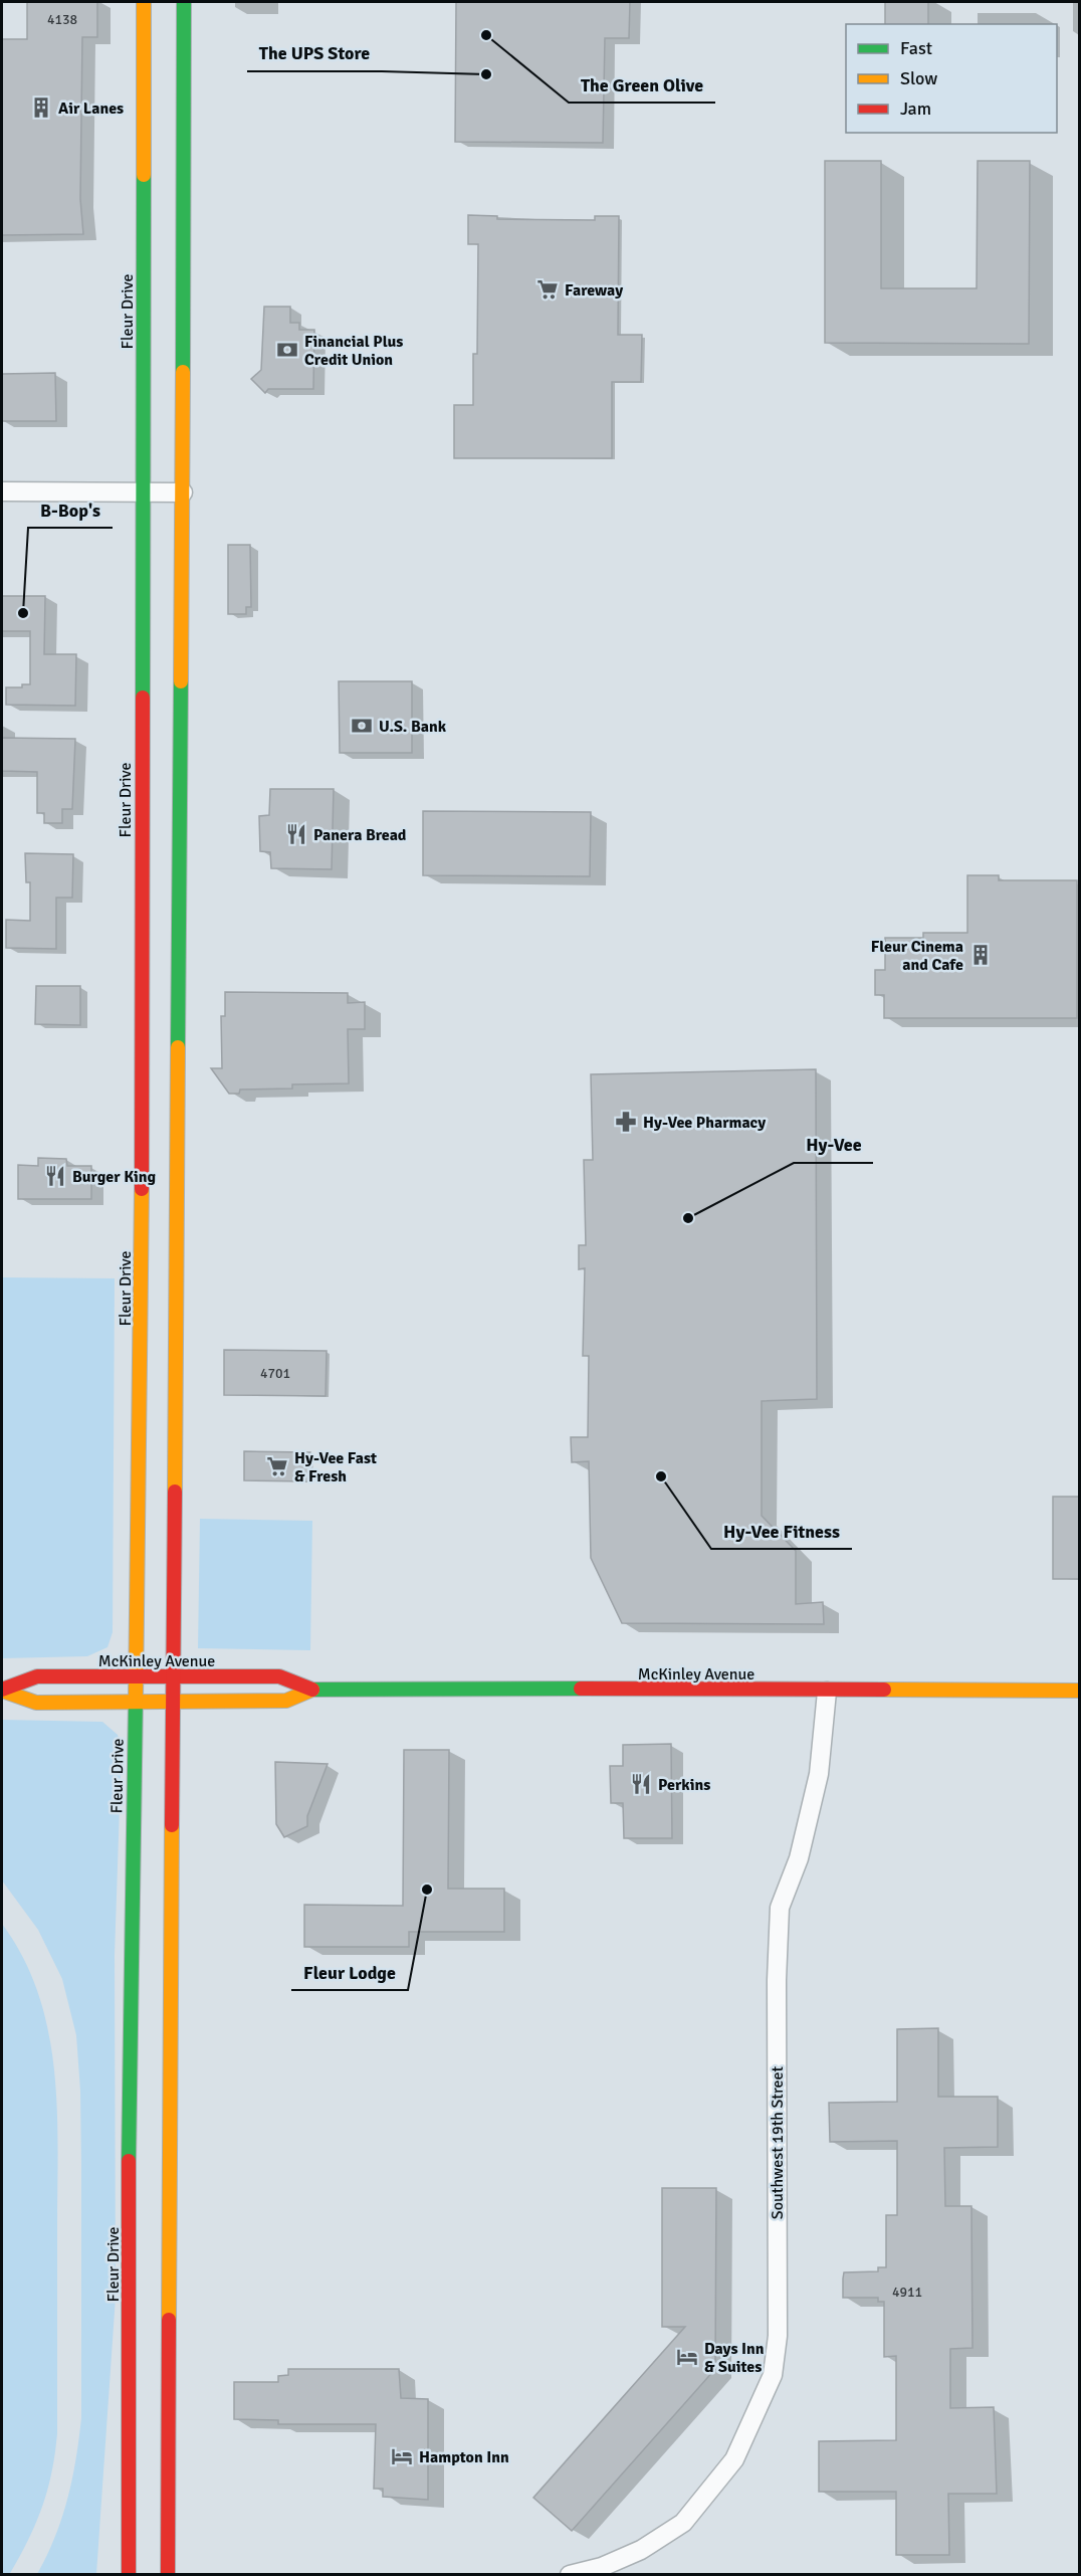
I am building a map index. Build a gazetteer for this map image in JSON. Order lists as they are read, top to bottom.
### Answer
{
  "streets": {
    "main road": ["Fleur Drive", "McKinley Avenue"],
    "street": ["Southwest 19th Street"]
  },
  "crossings": [
    ["Fleur Drive", "McKinley Avenue"],
    ["McKinley Avenue", "Southwest 19th Street"]
  ],
  "places": {
    "other": [
      "The Green Olive",
      "The UPS Store",
      "B-Bop's",
      "Hy-Vee",
      "Hy-Vee Fitness",
      "Fleur Lodge"
    ],
    "building": ["Air Lanes", "Fleur Cinema and Cafe"],
    "supermarket": ["Fareway", "Hy-Vee Fast & Fresh"],
    "bank": ["Financial Plus Credit Union", "U.S. Bank"],
    "restaurant": ["Panera Bread", "Burger King", "Perkins"],
    "pharmacy": ["Hy-Vee Pharmacy"],
    "hotel": ["Days Inn & Suites", "Hampton Inn"]
  },
  "house_numbers": ["4138", "4701", "4911"],
  "legend": ["Fast", "Slow", "Jam"]
}
